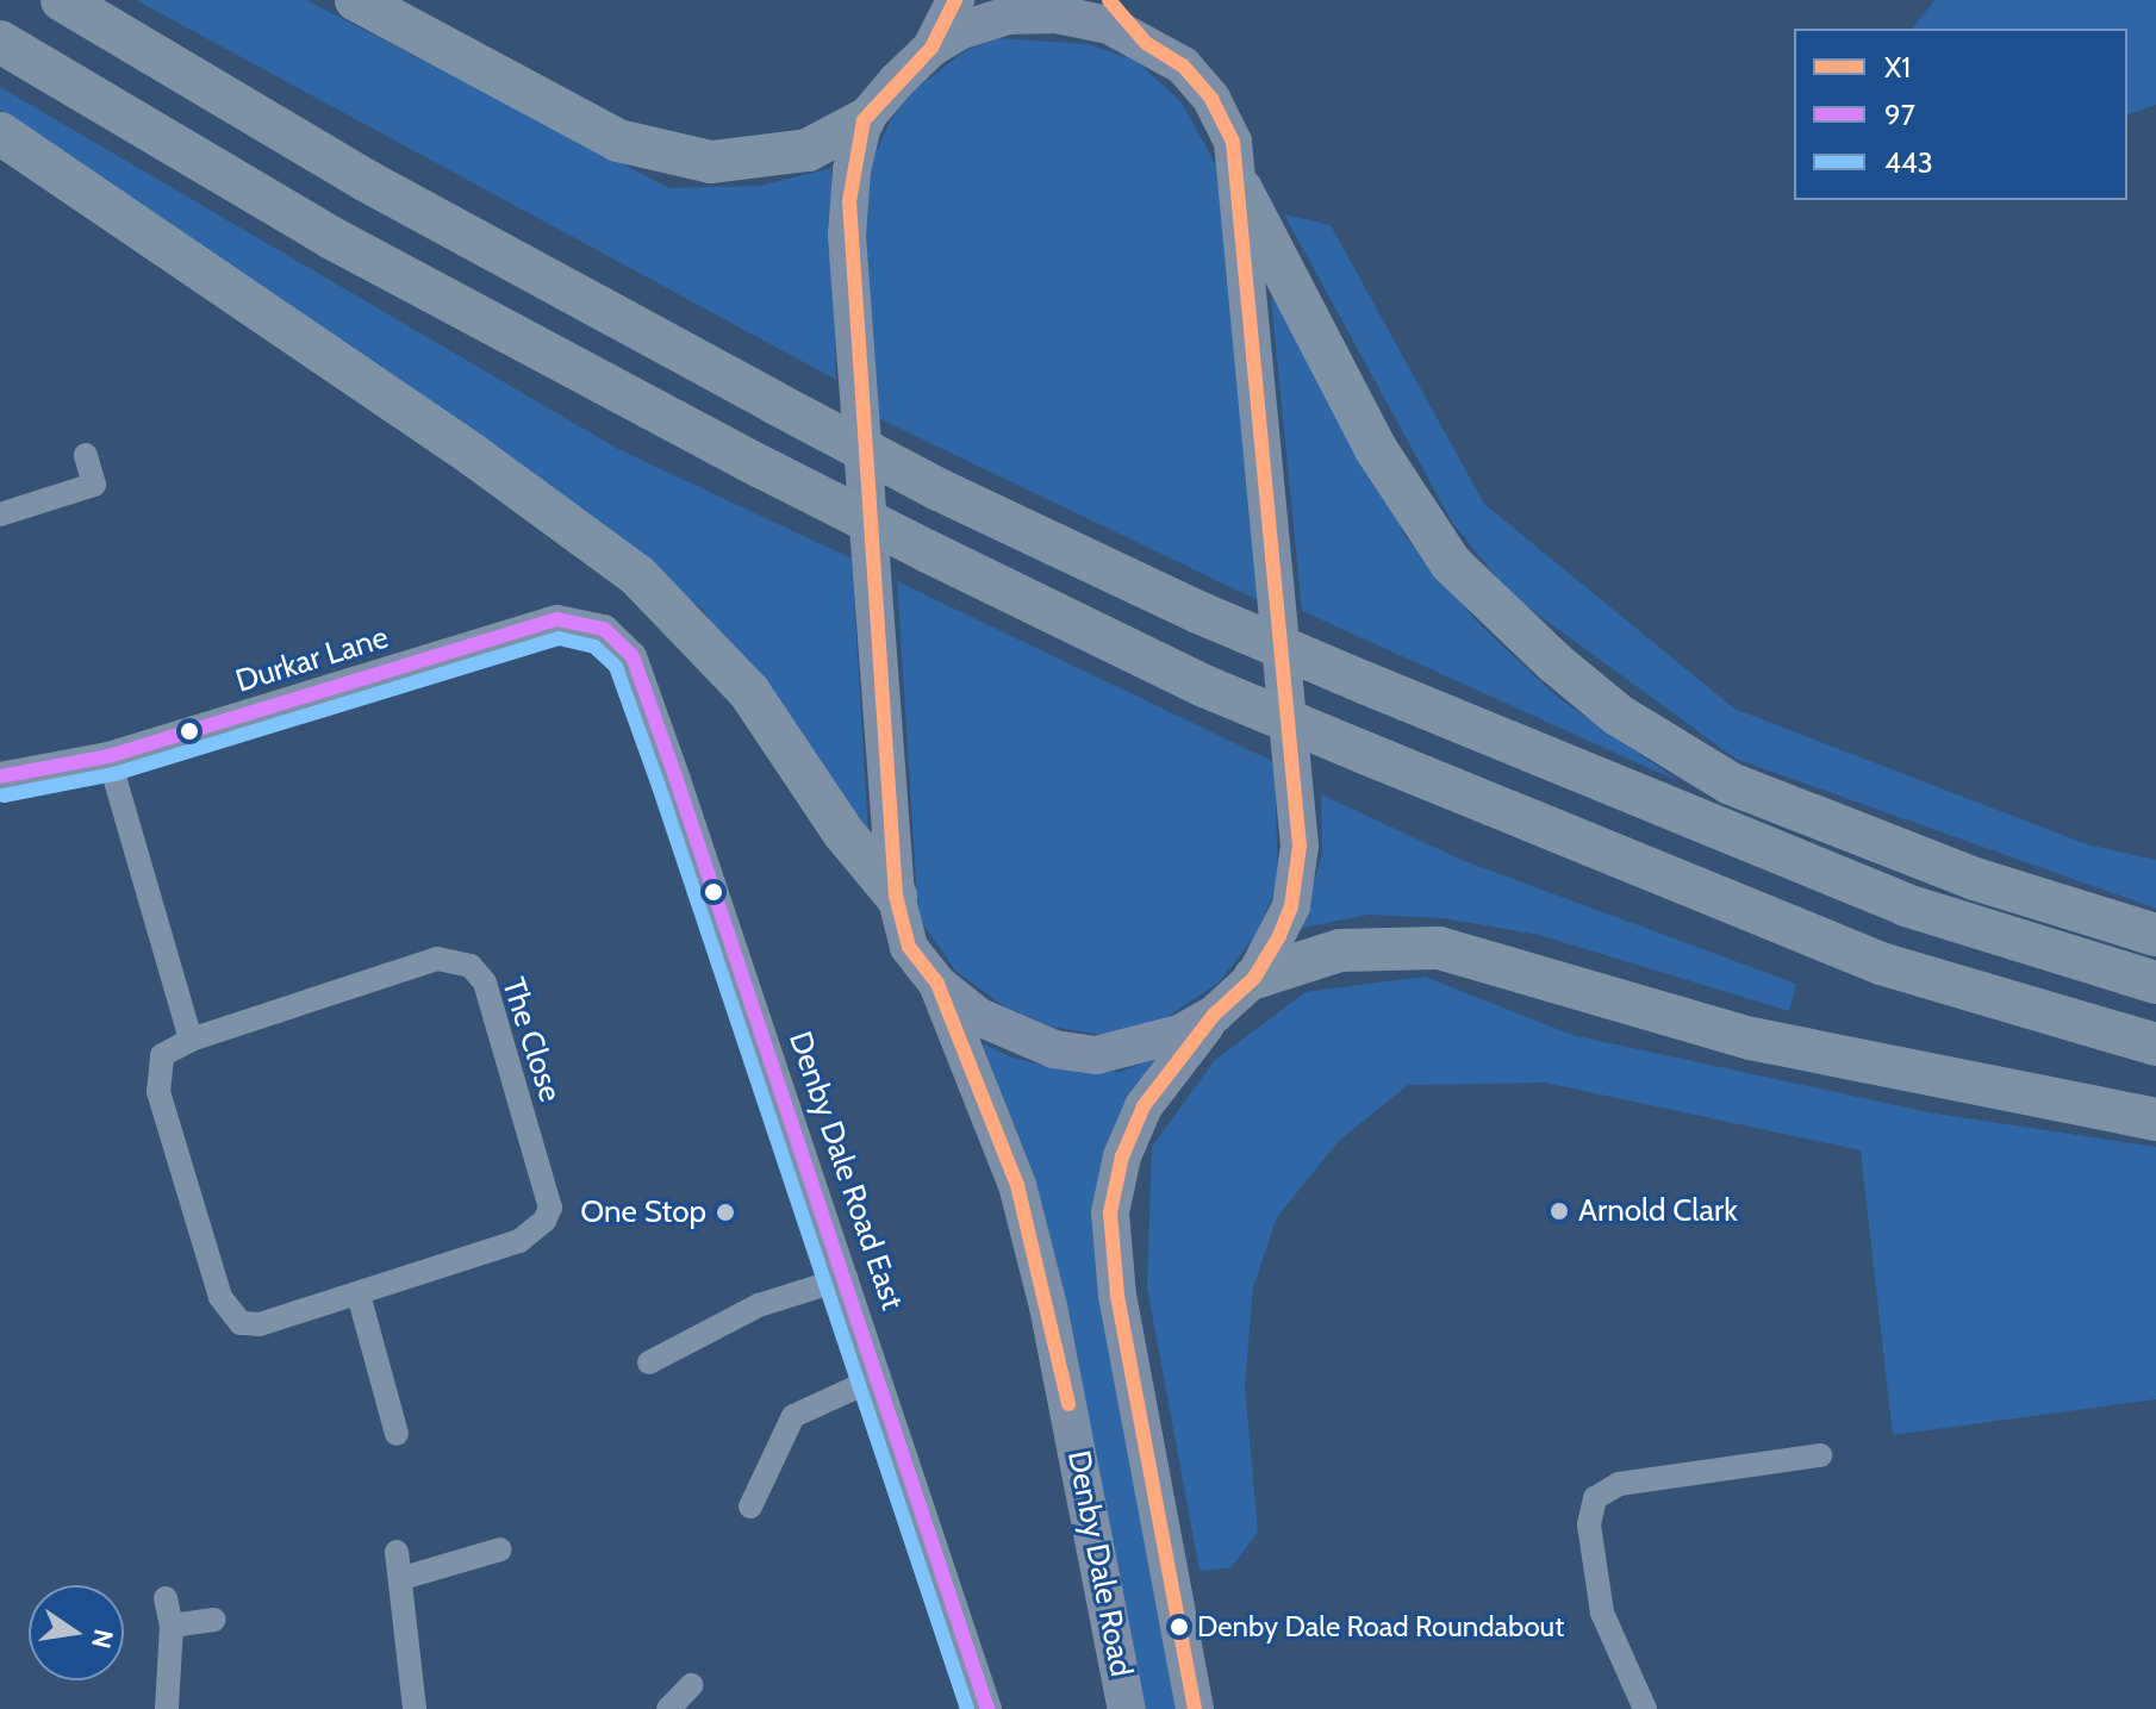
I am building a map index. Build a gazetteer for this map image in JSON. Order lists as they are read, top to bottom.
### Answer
{
  "streets": {
    "main road": ["Denby Dale Road"],
    "street": ["Durkar Lane", "The Close", "Denby Dale Road East"]
  },
  "crossings": [
    ["Durkar Lane", "Denby Dale Road East"]
  ],
  "places": ["Arnold Clark", "One Stop", "Denby Dale Road Roundabout"],
  "lines": ["transit line X1", "transit line 97", "transit line 443"],
  "legend": ["X1", "97", "443"],
  "north": "right"
}
